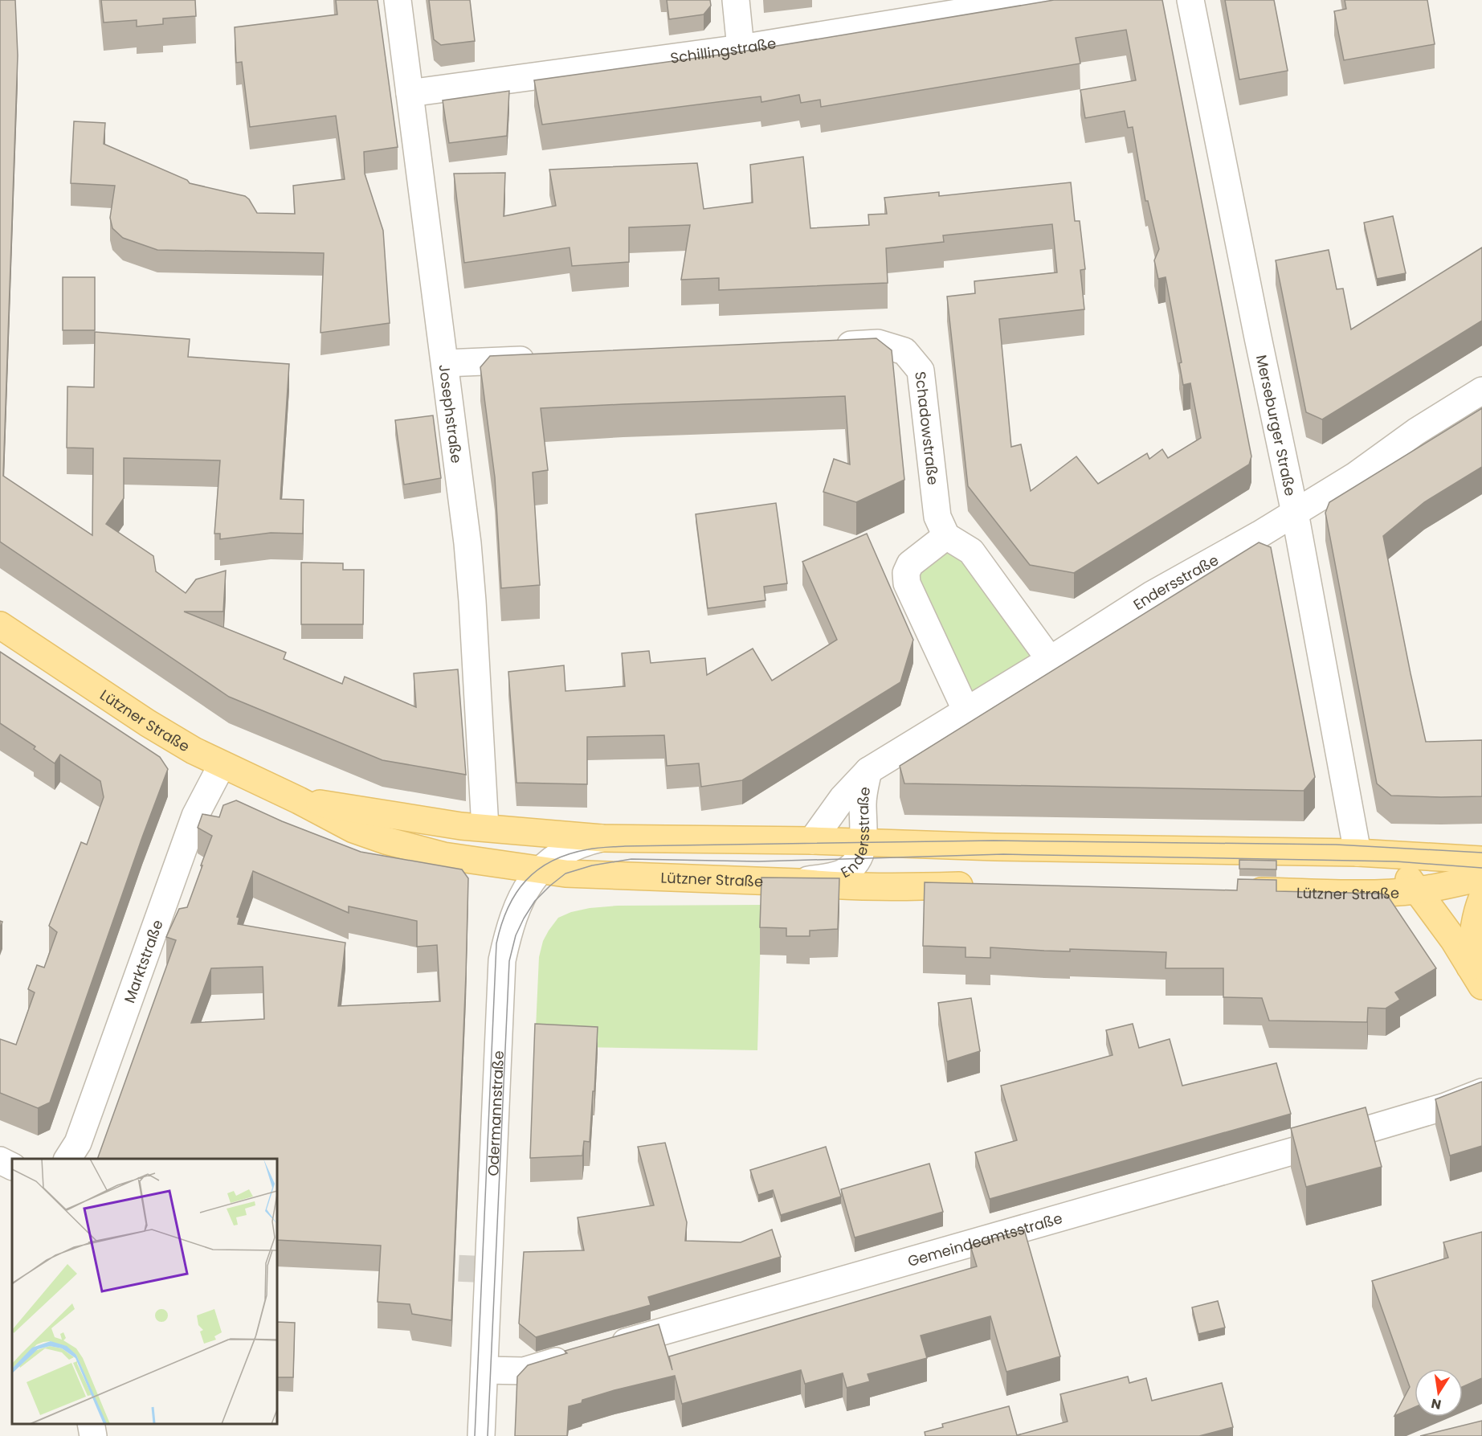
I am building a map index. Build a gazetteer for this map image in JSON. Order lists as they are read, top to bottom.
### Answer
{
  "streets": {
    "main road": ["Lützner Straße"],
    "street": [
      "Schillingstraße",
      "Josephstraße",
      "Merseburger Straße",
      "Schadowstraße",
      "Endersstraße",
      "Marktstraße",
      "Odermannstraße",
      "Gemeindeamtsstraße"
    ]
  },
  "crossings": [
    ["Schillingstraße", "Josephstraße"],
    ["Josephstraße", "Lützner Straße"],
    ["Merseburger Straße", "Endersstraße"],
    ["Merseburger Straße", "Lützner Straße"],
    ["Endersstraße", "Lützner Straße"],
    ["Lützner Straße", "Marktstraße"],
    ["Lützner Straße", "Odermannstraße"],
    ["Odermannstraße", "Gemeindeamtsstraße"]
  ],
  "north": "bottom"
}
